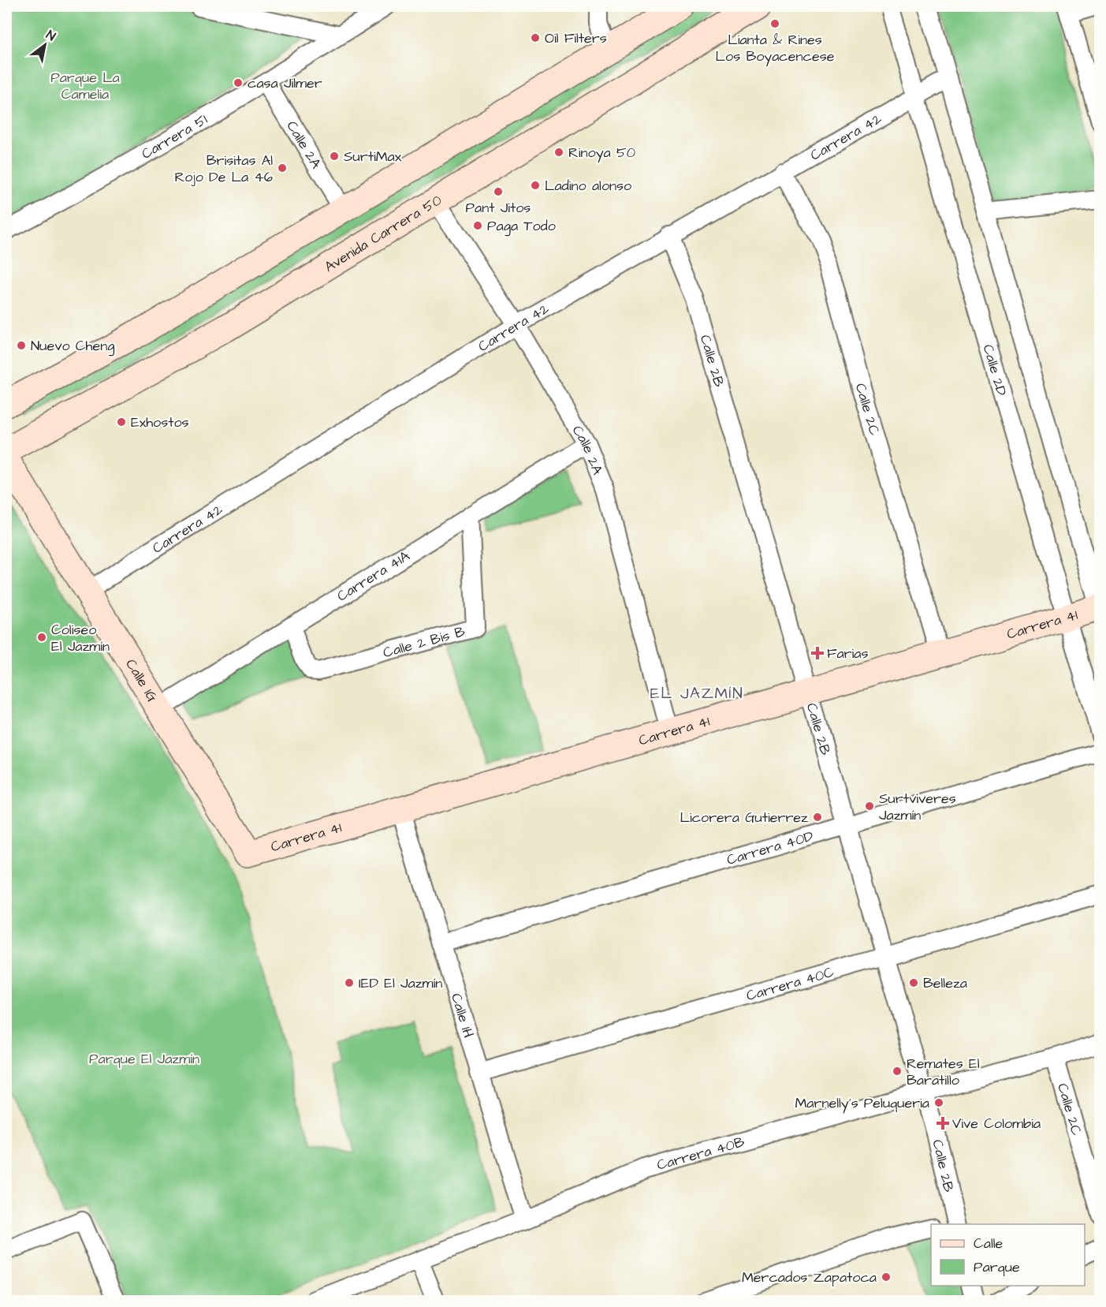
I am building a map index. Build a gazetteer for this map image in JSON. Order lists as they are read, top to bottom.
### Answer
{
  "streets": {
    "main road": ["Avenida Carrera 50", "Carrera 41", "Calle 1G"],
    "street": [
      "Carrera 51",
      "Carrera 42",
      "Calle 2A",
      "Calle 2B",
      "Calle 2D",
      "Calle 2C",
      "Carrera 41A",
      "Calle 2 Bis B",
      "Carrera 40D",
      "Carrera 40C",
      "Calle 1H",
      "Carrera 40B"
    ]
  },
  "crossings": [
    ["Carrera 51", "Calle 2A"],
    ["Carrera 42", "Calle 2A"],
    ["Carrera 42", "Calle 2B"],
    ["Carrera 42", "Calle 2D"],
    ["Carrera 42", "Calle 2C"],
    ["Carrera 42", "Calle 1G"],
    ["Calle 2A", "Avenida Carrera 50"],
    ["Calle 2A", "Carrera 41A"],
    ["Calle 2A", "Carrera 41"],
    ["Calle 2B", "Carrera 41"],
    ["Calle 2B", "Carrera 40D"],
    ["Calle 2B", "Carrera 40C"],
    ["Calle 2B", "Carrera 40B"],
    ["Calle 2D", "Carrera 41"],
    ["Calle 2C", "Carrera 41"],
    ["Calle 2C", "Carrera 40B"],
    ["Carrera 41A", "Calle 2 Bis B"],
    ["Carrera 41A", "Calle 1G"],
    ["Carrera 41", "Calle 1G"],
    ["Carrera 41", "Calle 1H"],
    ["Carrera 40D", "Calle 1H"],
    ["Carrera 40C", "Calle 1H"],
    ["Calle 1H", "Carrera 40B"]
  ],
  "districts": ["EL JAZMÍN"],
  "parks": ["Parque La Camelia", "Parque El Jazmín"],
  "places": {
    "other": [
      "Lianta & Rines Los Boyacencese",
      "Oil Filters",
      "casa Jilmer",
      "Rinoya 50",
      "SurtiMax",
      "Brisitas Al Rojo De La 46",
      "Ladino alonso",
      "Pant Jitos",
      "Paga Todo",
      "Nuevo Cheng",
      "Exhostos",
      "Coliseo El Jazmín",
      "Surtviveres Jazmín",
      "Licorera Gutierrez",
      "IED El Jazmín",
      "Belleza",
      "Remates El Baratillo",
      "Marnelly's Peluqueria",
      "Mercados Zapatoca"
    ],
    "health": ["Farias", "Vive Colombia"]
  },
  "legend": ["Calle", "Parque"],
  "north": "top right"
}
